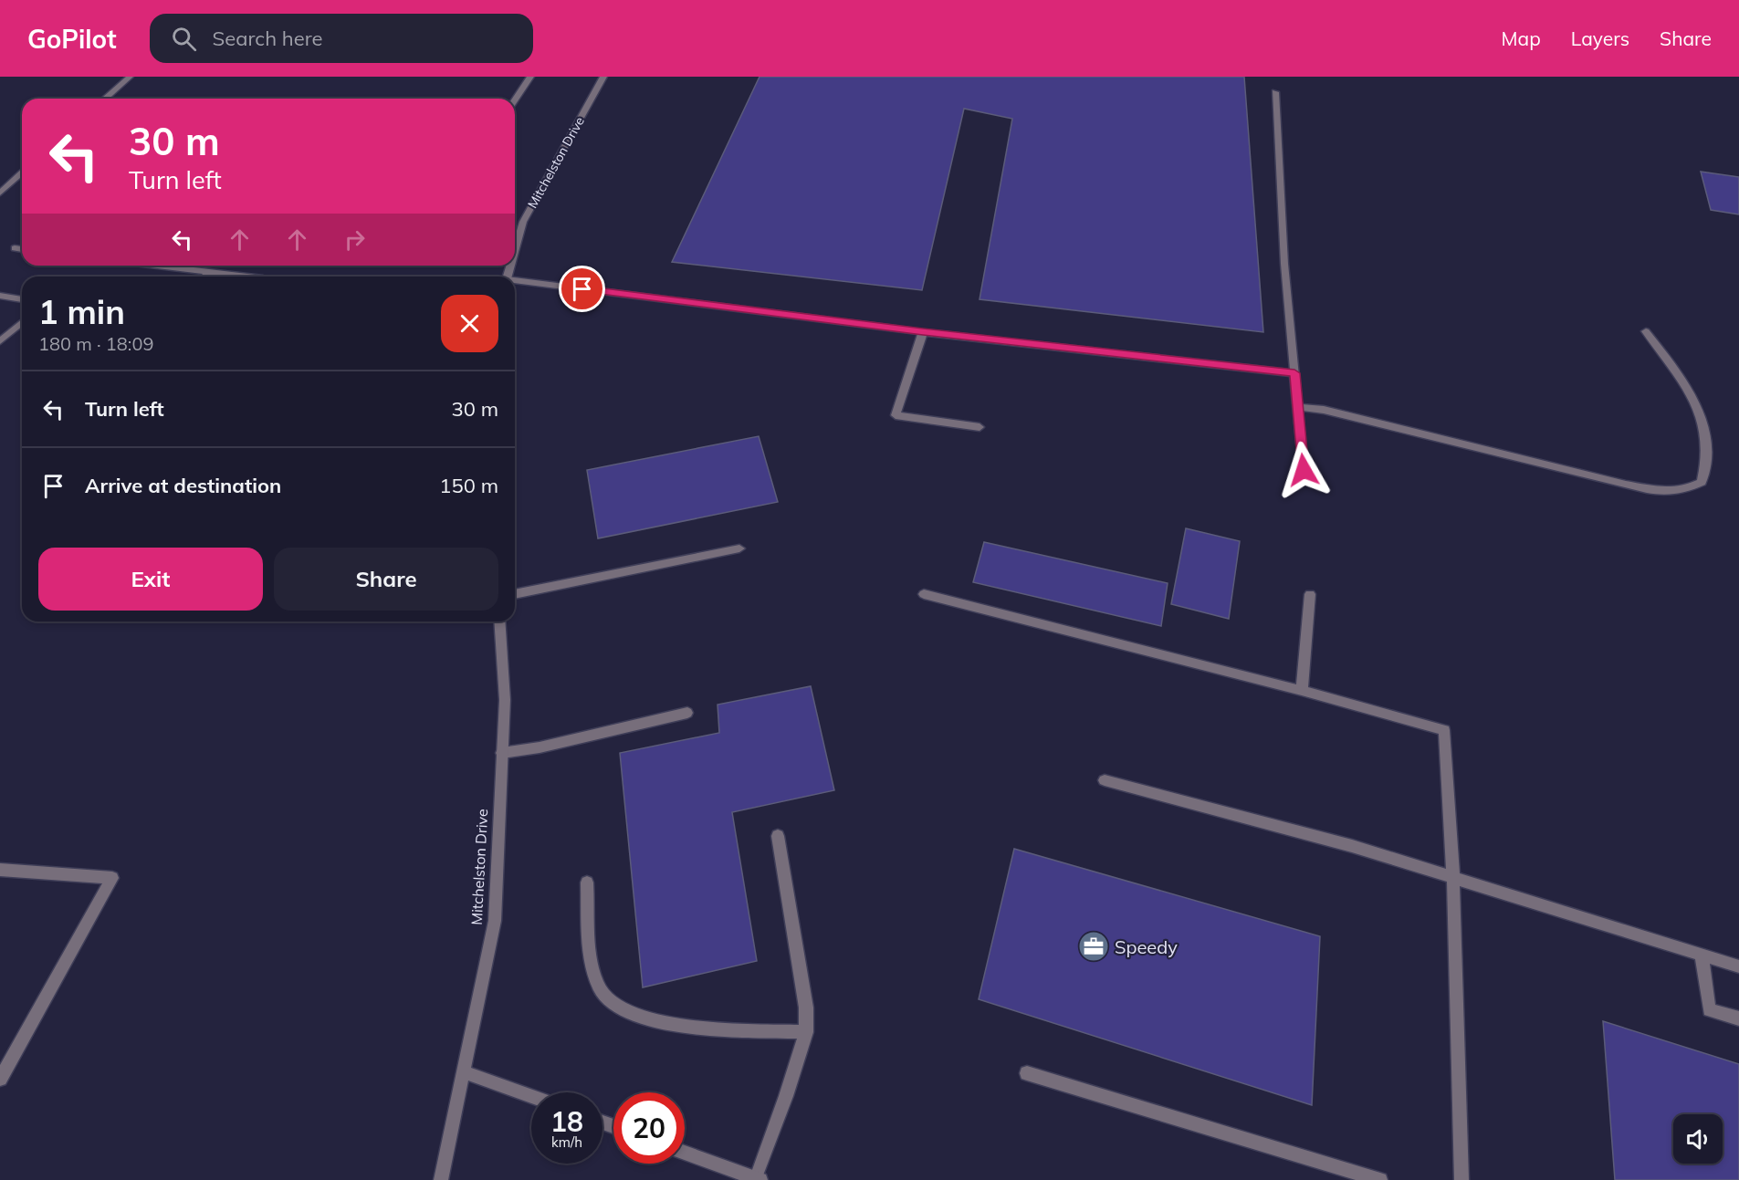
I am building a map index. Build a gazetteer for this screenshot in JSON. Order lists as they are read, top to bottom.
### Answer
{
  "streets": {
    "street": ["Mitchelston Drive"]
  },
  "places": {
    "office": ["Speedy"]
  },
  "page": {
    "header": "GoPilot",
    "search": "Search here",
    "nav": ["Map", "Layers", "Share"],
    "turn": ["30 m", "Turn left"],
    "heading": ["1 min", "180 m · 18:09"],
    "list": [
      {
        "name": "Turn left",
        "value": "30 m"
      },
      {
        "name": "Arrive at destination",
        "value": "150 m"
      }
    ],
    "buttons": ["Exit", "Share"],
    "speed": "18 km/h",
    "limit": "20"
  }
}
